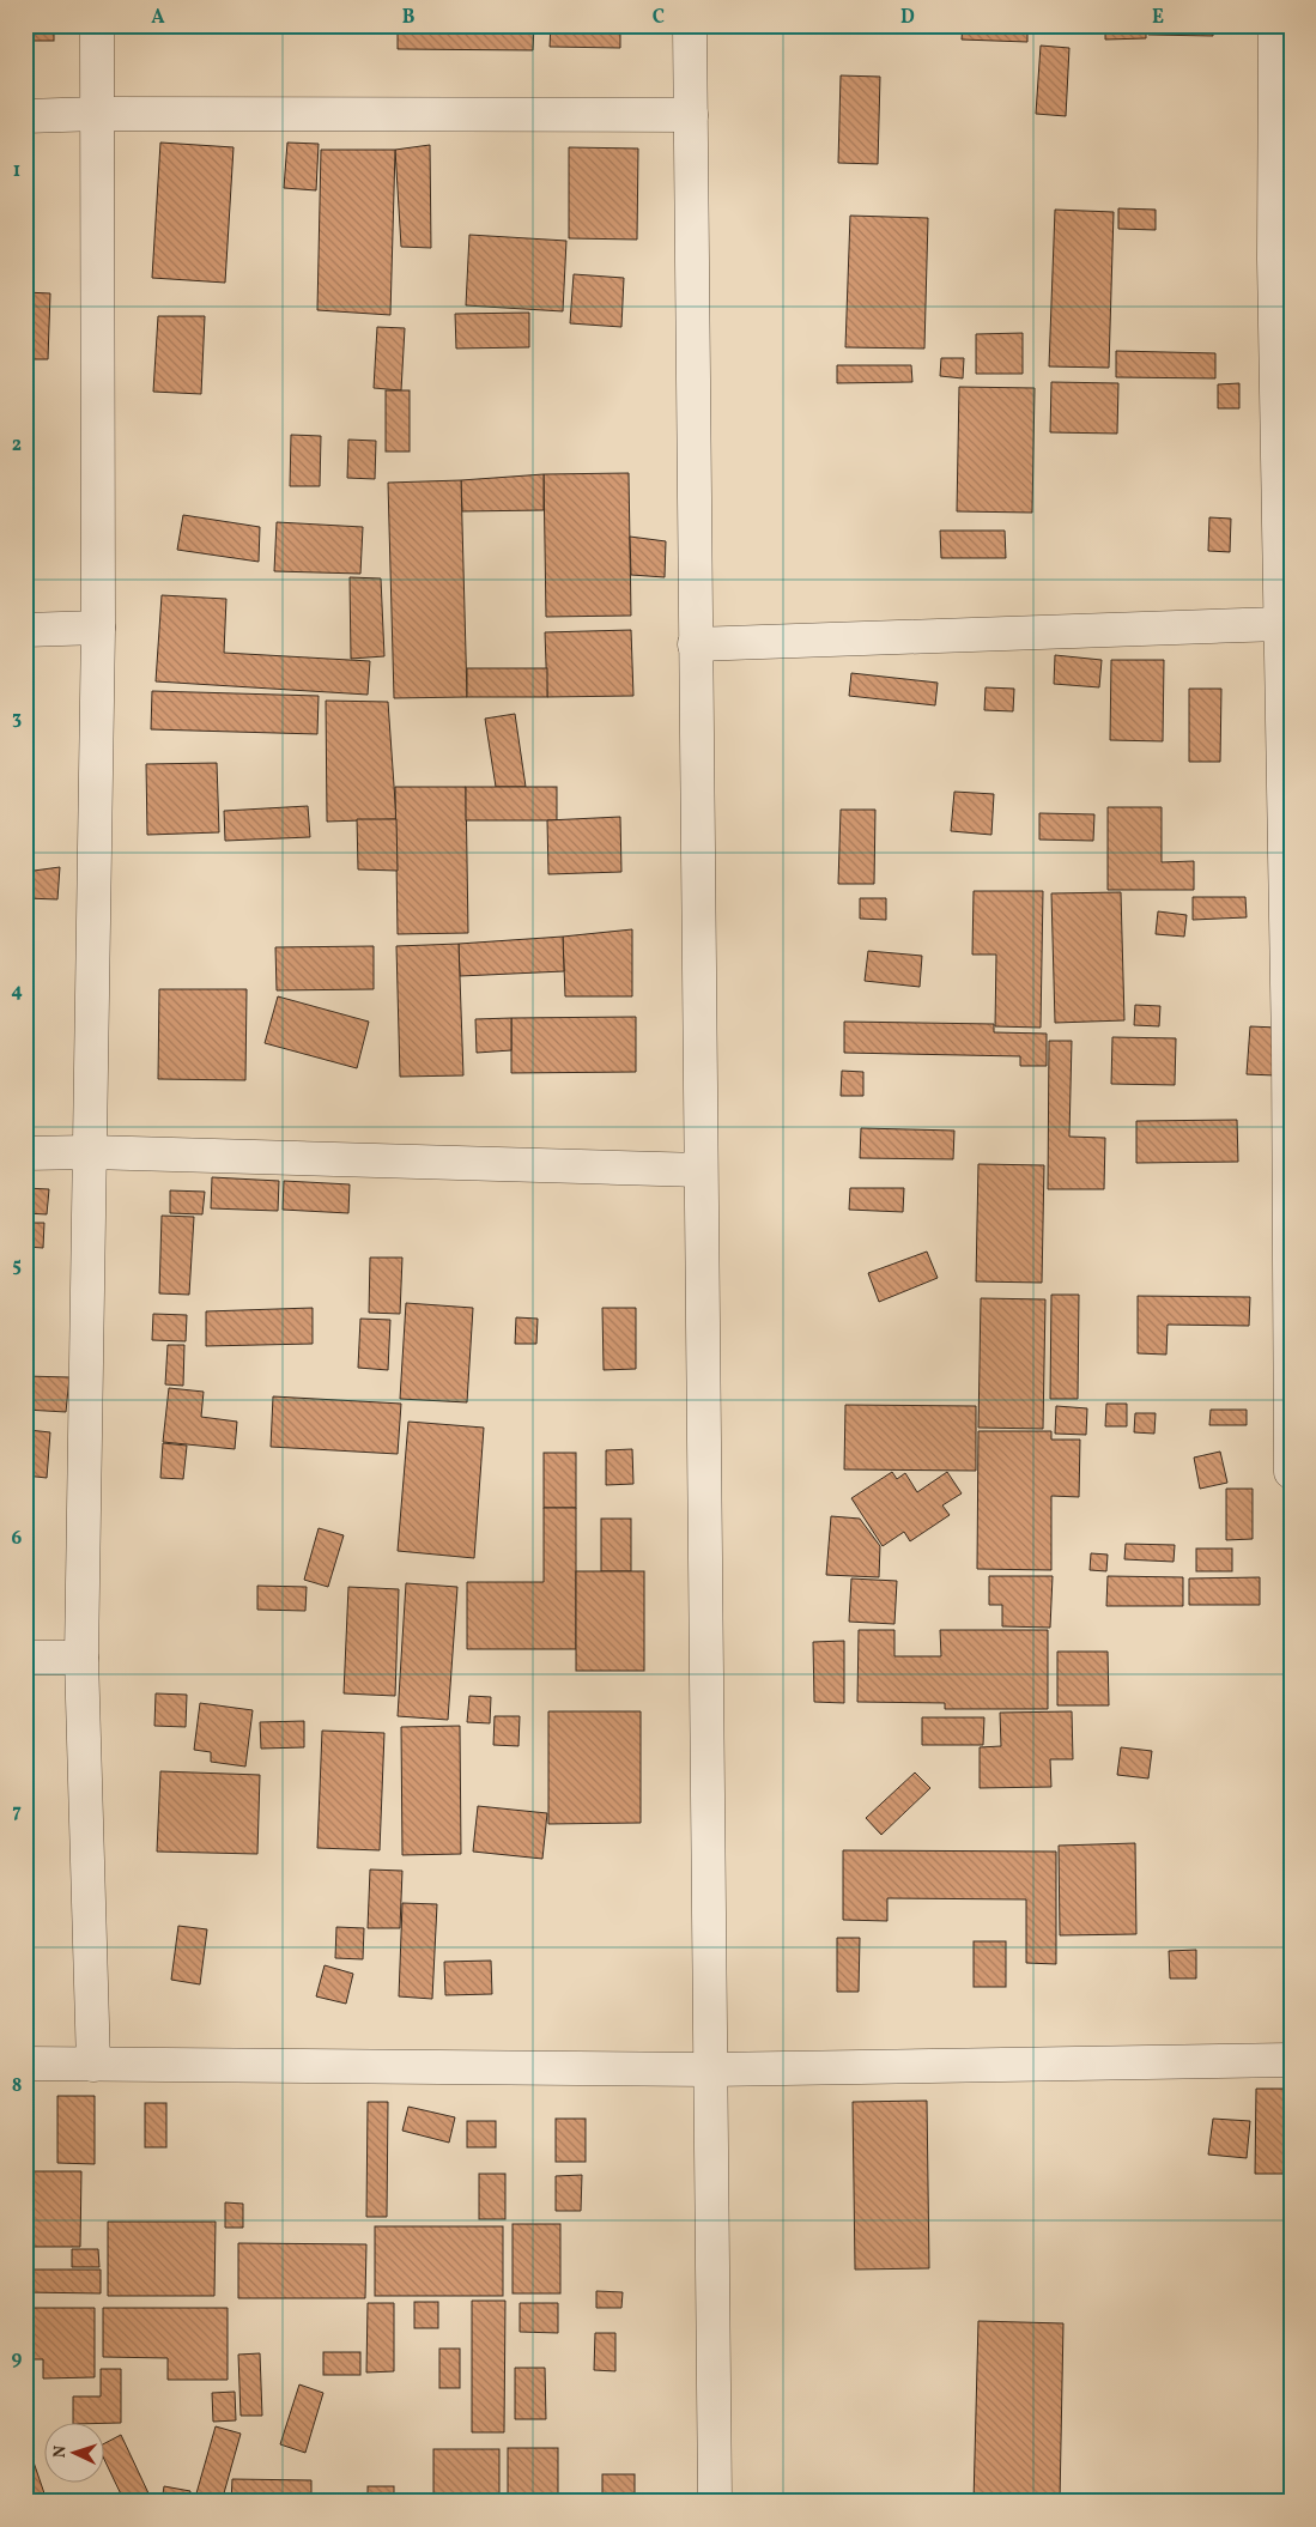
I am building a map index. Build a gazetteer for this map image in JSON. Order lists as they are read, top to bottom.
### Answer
{
  "north": "left",
  "grid": {
    "columns": [
      "A",
      "B",
      "C",
      "D",
      "E"
    ],
    "rows": [
      "1",
      "2",
      "3",
      "4",
      "5",
      "6",
      "7",
      "8",
      "9"
    ]
  }
}
